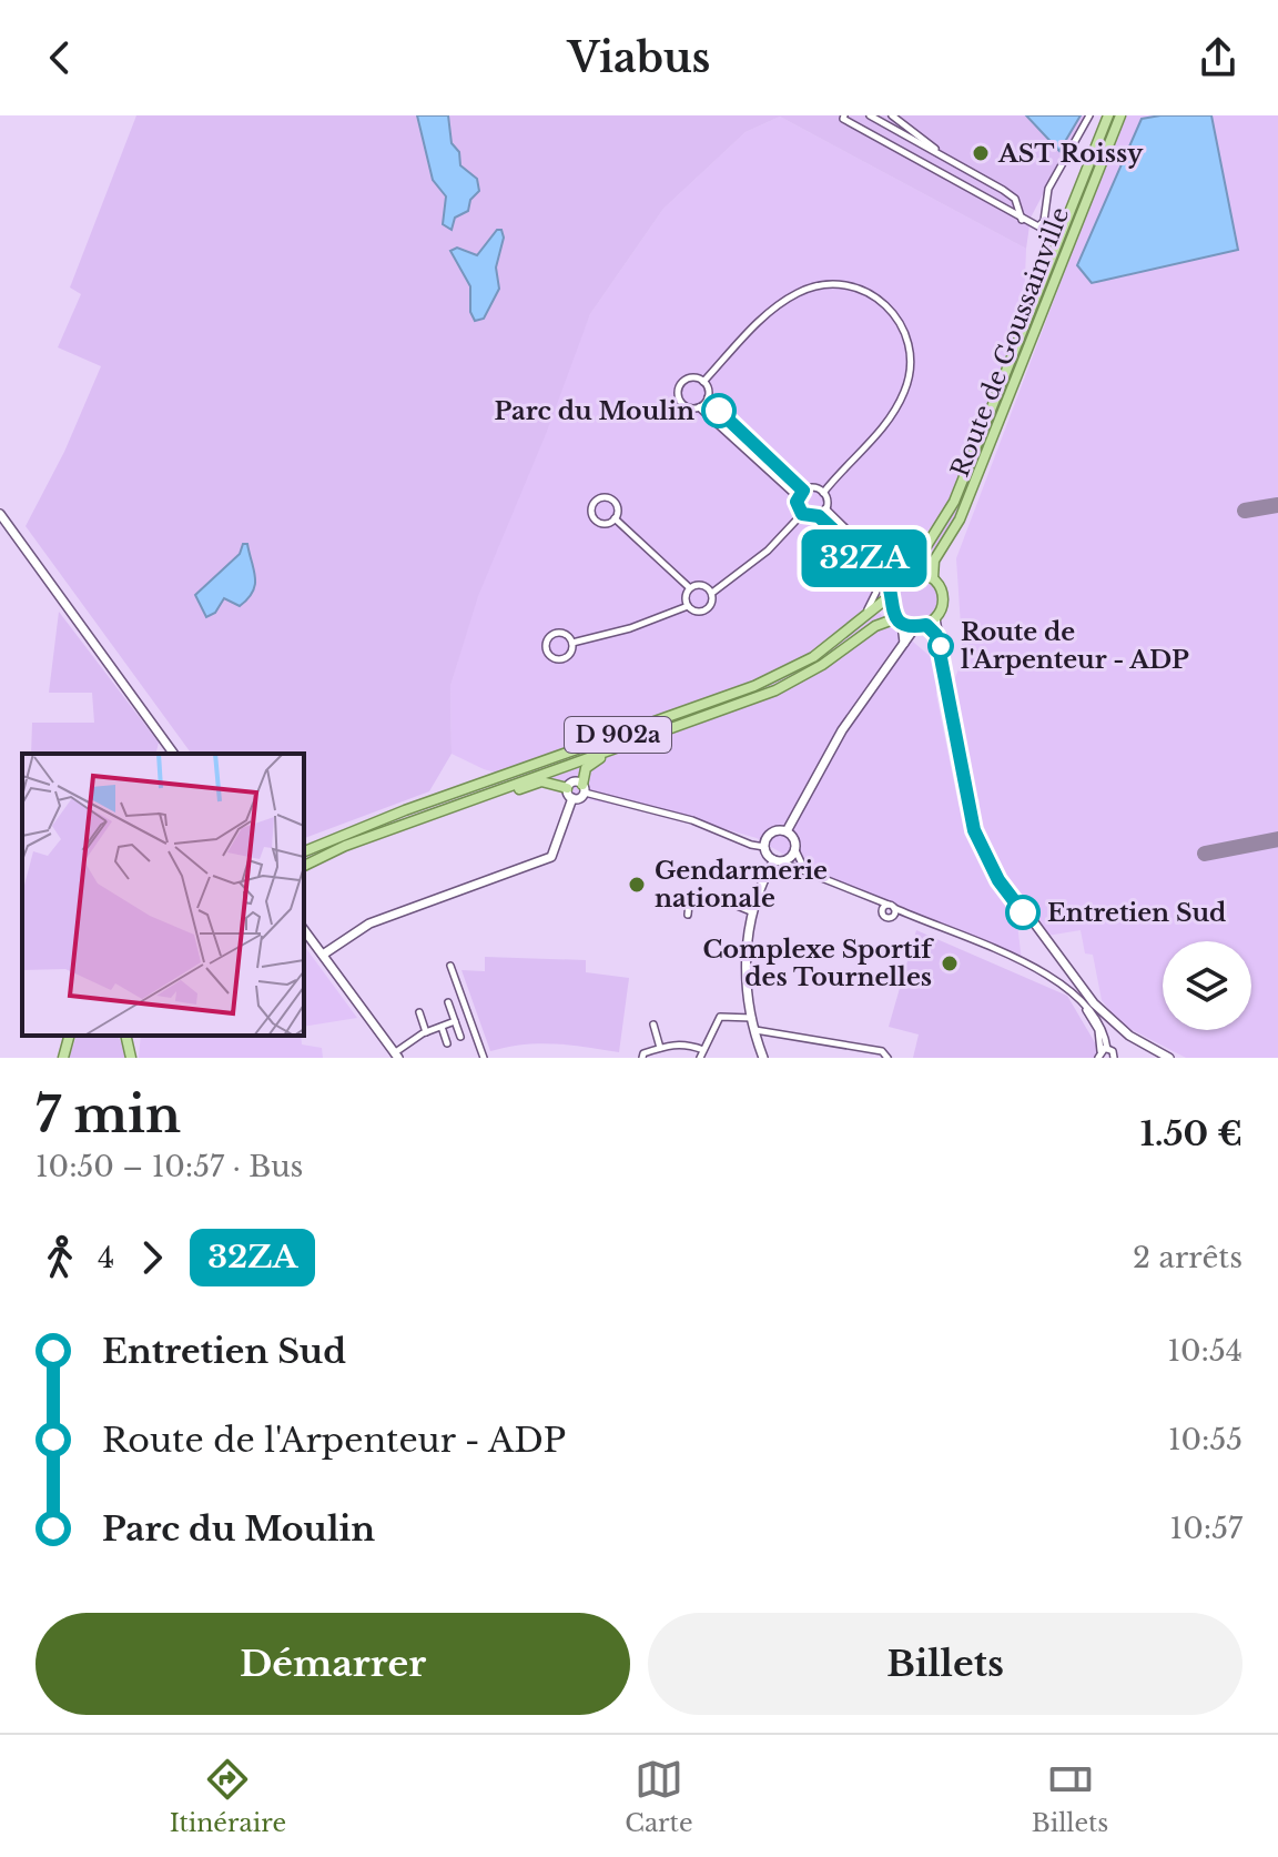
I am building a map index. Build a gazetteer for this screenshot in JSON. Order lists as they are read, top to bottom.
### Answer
{
  "streets": {
    "main road": ["Route de Goussainville", "D 902a"]
  },
  "crossings": [
    ["Route de Goussainville", "D 902a"]
  ],
  "places": [
    "AST Roissy",
    "Parc du Moulin",
    "Route de l'Arpenteur - ADP",
    "Gendarmerie nationale",
    "Entretien Sud",
    "Complexe Sportif des Tournelles"
  ],
  "lines": ["bus line 32ZA"],
  "page": {
    "header": "Viabus",
    "on_map": "32ZA",
    "heading": ["7 min", "10:50 – 10:57 · Bus", "1.50 €"],
    "legs": ["4", "32ZA", "2 arrêts"],
    "list": [
      {
        "name": "Entretien Sud",
        "value": "10:54"
      },
      {
        "name": "Route de l'Arpenteur - ADP",
        "value": "10:55"
      },
      {
        "name": "Parc du Moulin",
        "value": "10:57"
      }
    ],
    "buttons": ["Démarrer", "Billets"],
    "tabs": ["Itinéraire", "Carte", "Billets"]
  }
}
